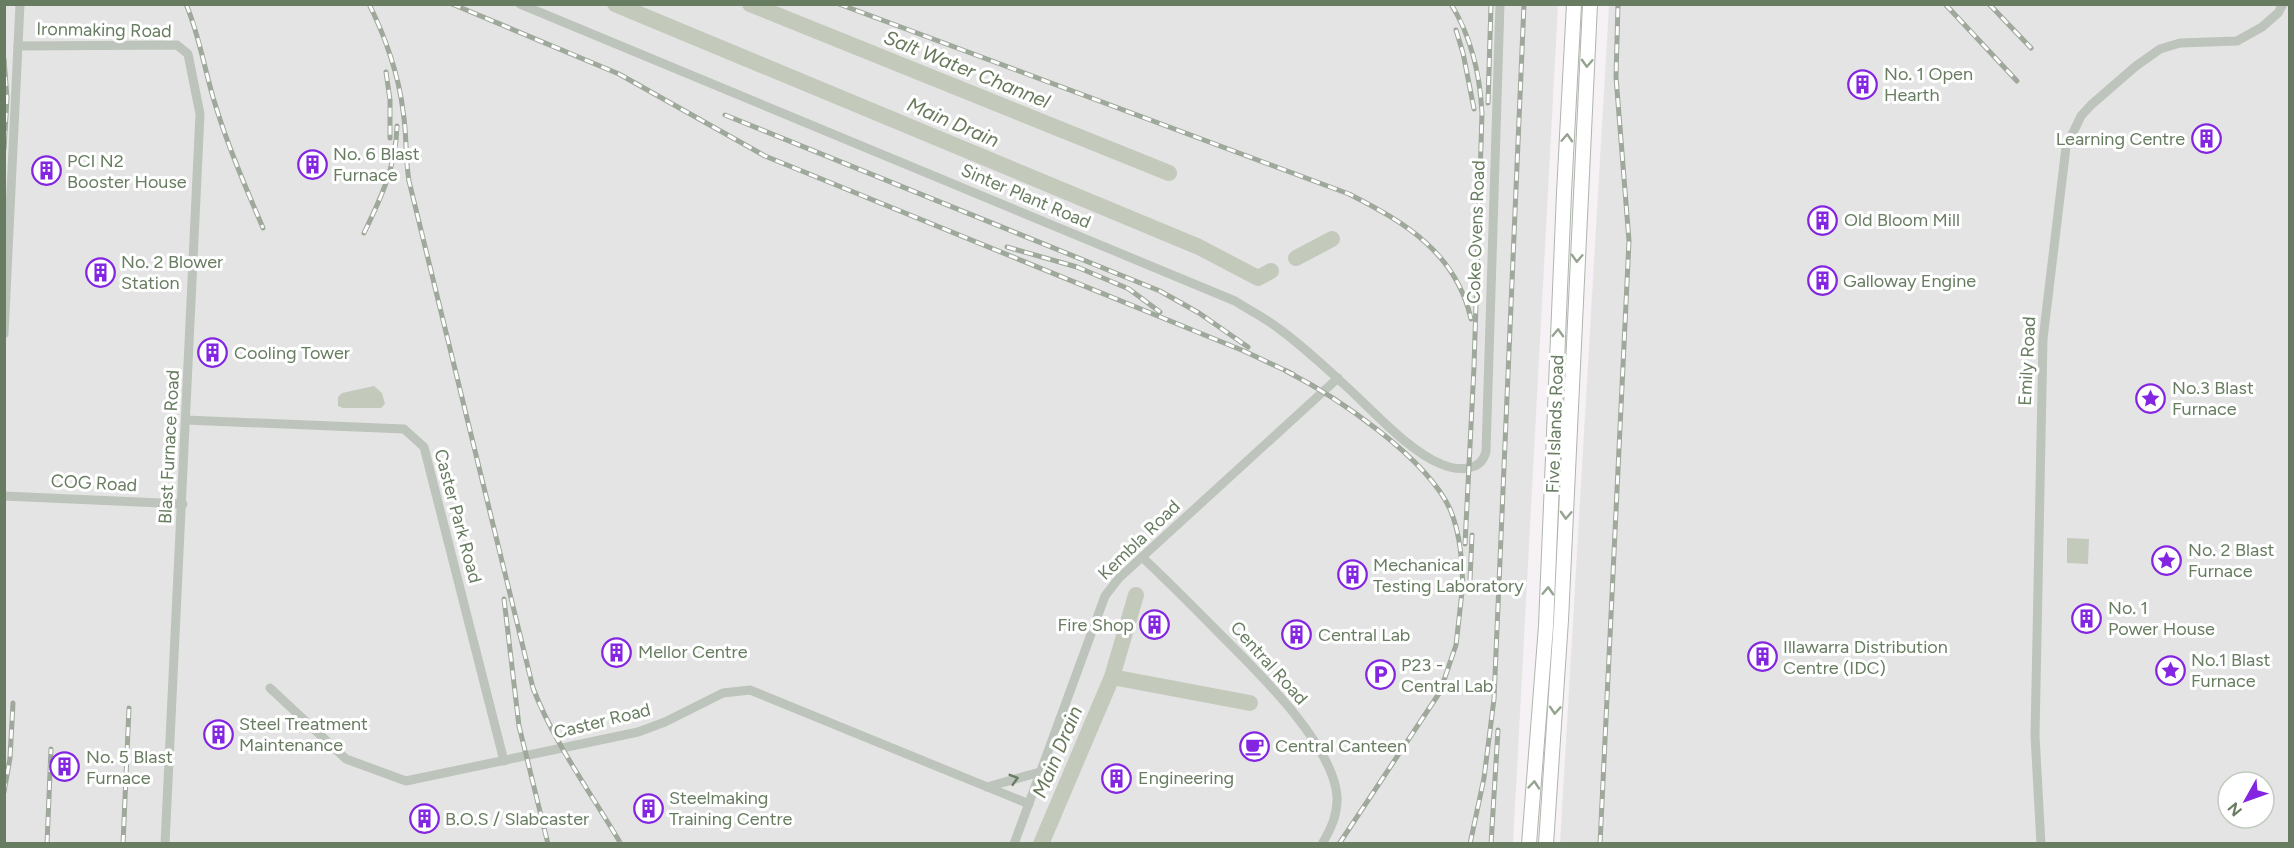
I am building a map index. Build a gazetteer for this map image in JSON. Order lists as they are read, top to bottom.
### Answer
{
  "streets": {
    "main road": ["Five Islands Road"],
    "street": [
      "Ironmaking Road",
      "Sinter Plant Road",
      "Coke Ovens Road",
      "Emily Road",
      "Blast Furnace Road",
      "COG Road",
      "Caster Park Road",
      "Kembla Road",
      "Central Road",
      "Caster Road"
    ]
  },
  "crossings": [
    ["Ironmaking Road", "Blast Furnace Road"],
    ["Sinter Plant Road", "Coke Ovens Road"],
    ["Sinter Plant Road", "Kembla Road"],
    ["Blast Furnace Road", "COG Road"],
    ["Blast Furnace Road", "Caster Park Road"],
    ["Caster Park Road", "Caster Road"],
    ["Kembla Road", "Central Road"],
    ["Kembla Road", "Caster Road"]
  ],
  "water": ["Salt Water Channel", "Main Drain"],
  "places": {
    "building": [
      "No. 1 Open Hearth",
      "Learning Centre",
      "No. 6 Blast Furnace",
      "PCI N2 Booster House",
      "Old Bloom Mill",
      "No. 2 Blower Station",
      "Galloway Engine",
      "Cooling Tower",
      "Mechanical Testing Laboratory",
      "No. 1 Power House",
      "Fire Shop",
      "Central Lab",
      "Mellor Centre",
      "Illawarra Distribution Centre (IDC)",
      "Steel Treatment Maintenance",
      "No. 5 Blast Furnace",
      "Engineering",
      "Steelmaking Training Centre",
      "B.O.S / Slabcaster"
    ],
    "place": ["No.3 Blast Furnace", "No. 2 Blast Furnace", "No.1 Blast Furnace"],
    "parking": ["P23 - Central Lab"],
    "cafe": ["Central Canteen"]
  },
  "north": "bottom left"
}
